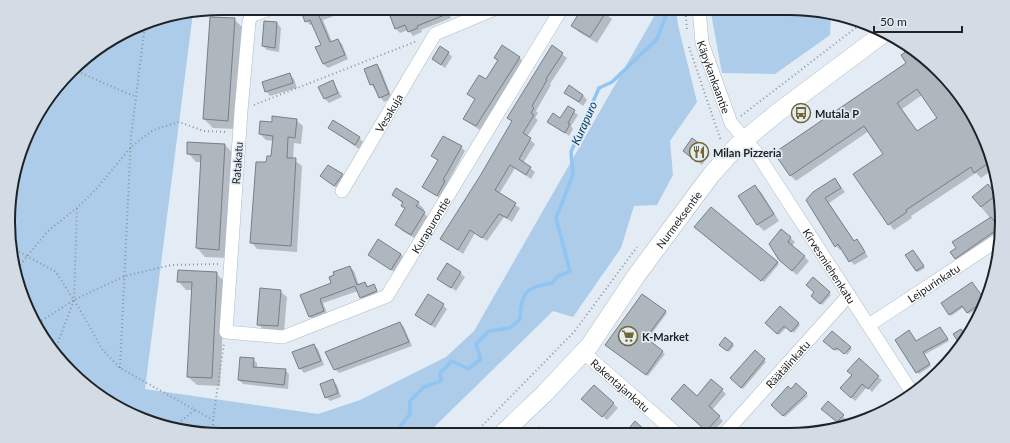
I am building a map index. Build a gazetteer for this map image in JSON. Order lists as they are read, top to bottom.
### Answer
{
  "streets": {
    "street": [
      "Käpykankaantie",
      "Vesakuja",
      "Ratakatu",
      "Nurmeksentie",
      "Kurapurontie",
      "Kirvesmiehenkatu",
      "Leipurinkatu",
      "Räätälinkatu",
      "Rakentajankatu"
    ]
  },
  "crossings": [
    ["Käpykankaantie", "Nurmeksentie"],
    ["Käpykankaantie", "Kirvesmiehenkatu"],
    ["Ratakatu", "Kurapurontie"],
    ["Nurmeksentie", "Kirvesmiehenkatu"],
    ["Nurmeksentie", "Rakentajankatu"],
    ["Kirvesmiehenkatu", "Leipurinkatu"],
    ["Kirvesmiehenkatu", "Räätälinkatu"]
  ],
  "water": ["Kurapuro"],
  "places": {
    "bus stop": ["Mutala P"],
    "restaurant": ["Milan Pizzeria"],
    "supermarket": ["K-Market"]
  },
  "scale_bar": "50 m"
}
